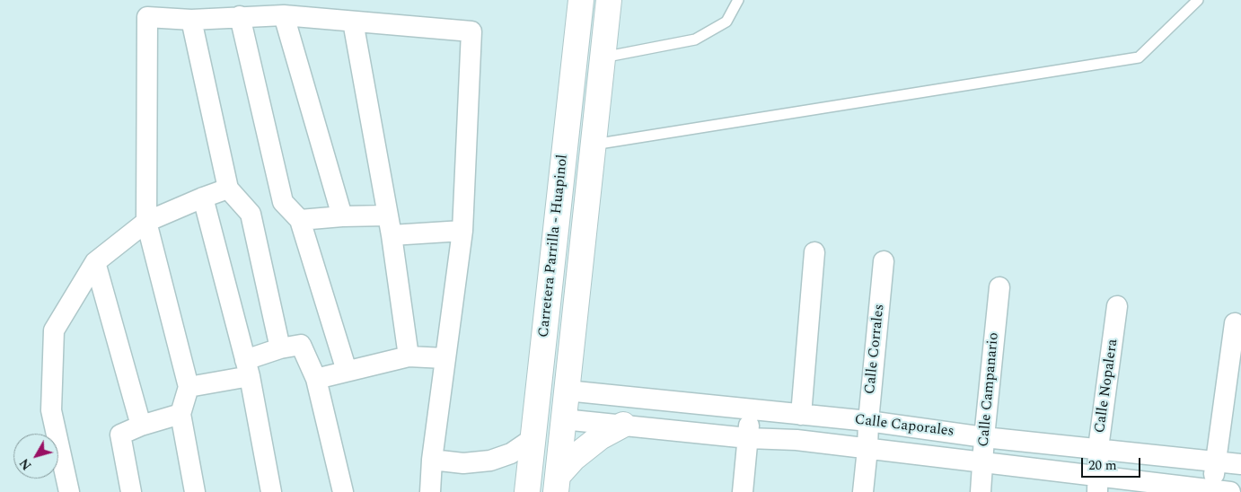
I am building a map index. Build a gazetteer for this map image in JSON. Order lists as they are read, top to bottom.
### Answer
{
  "streets": {
    "main road": ["Carretera Parrilla - Huapinol"],
    "street": [
      "Calle Corrales",
      "Calle Nopalera",
      "Calle Campanario",
      "Calle Caporales"
    ]
  },
  "crossings": [
    ["Carretera Parrilla - Huapinol", "Calle Caporales"],
    ["Calle Corrales", "Calle Caporales"],
    ["Calle Nopalera", "Calle Caporales"],
    ["Calle Campanario", "Calle Caporales"]
  ],
  "scale_bar": "20 m",
  "north": "bottom left"
}
